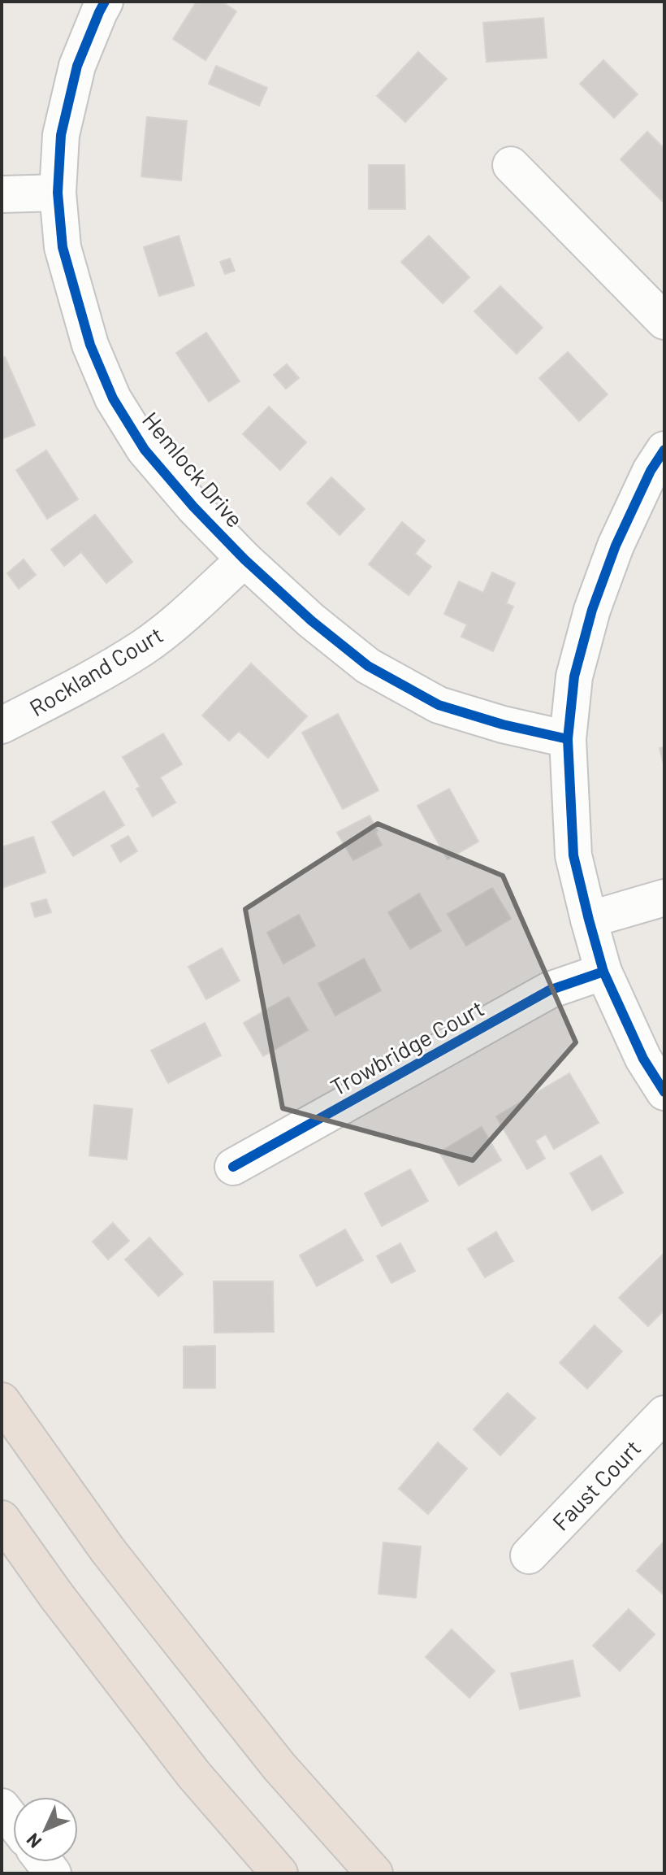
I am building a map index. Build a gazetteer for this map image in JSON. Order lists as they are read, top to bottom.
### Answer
{
  "streets": {
    "street": [
      "Hemlock Drive",
      "Rockland Court",
      "Trowbridge Court",
      "Faust Court"
    ]
  },
  "crossings": [
    ["Hemlock Drive", "Rockland Court"]
  ],
  "north": "bottom left"
}
